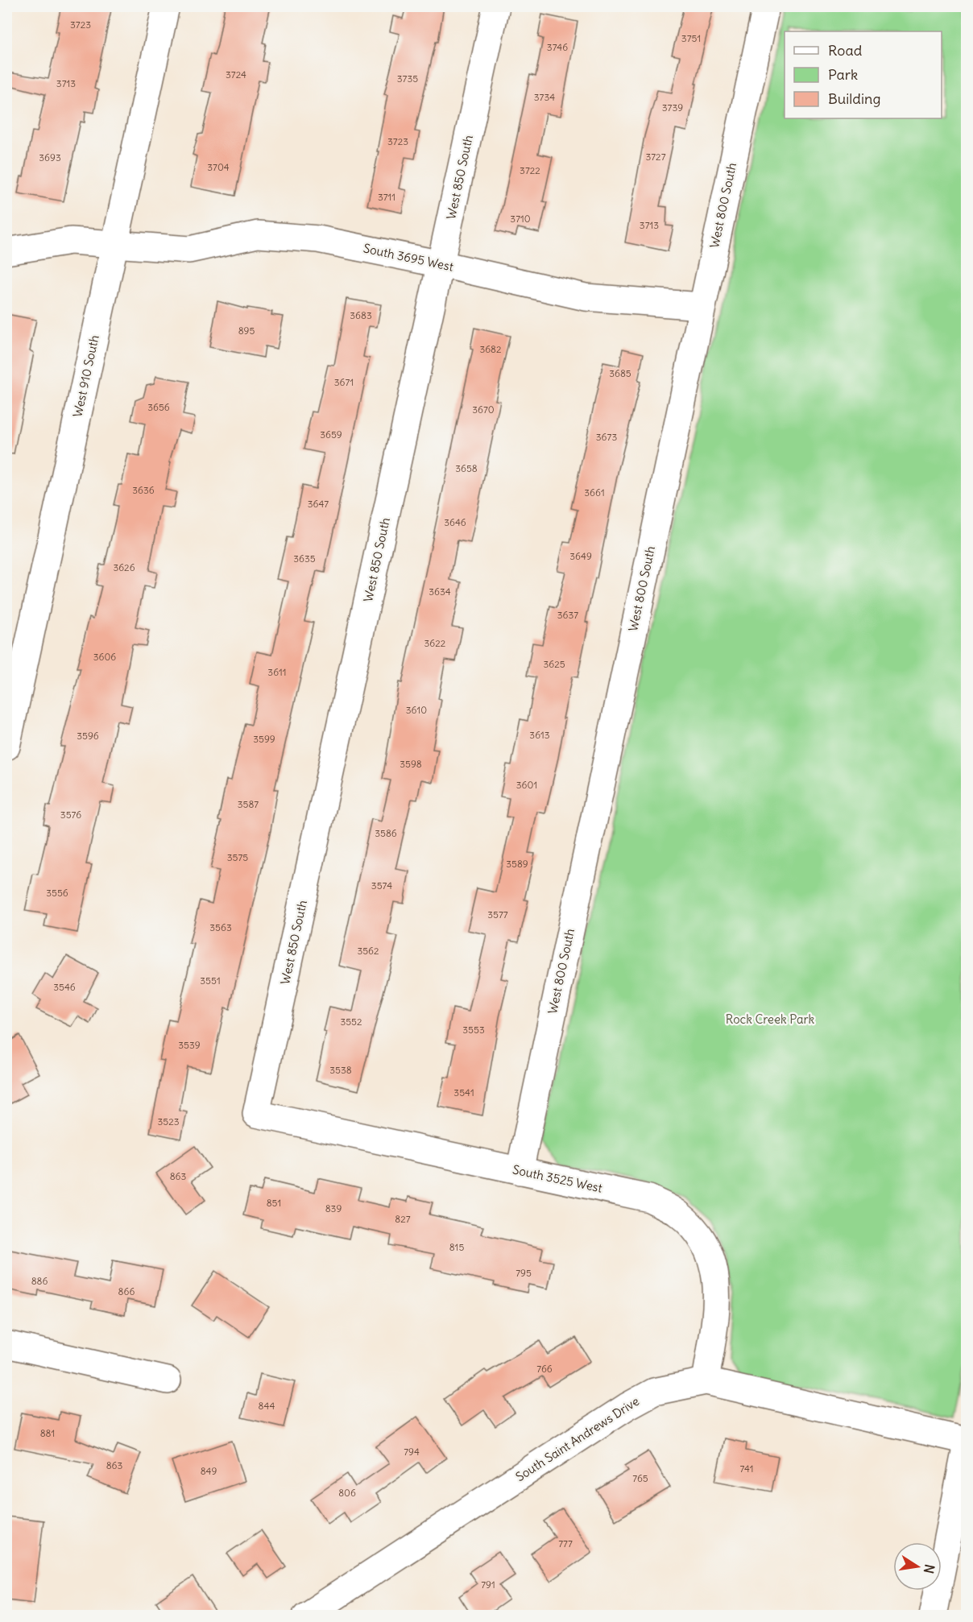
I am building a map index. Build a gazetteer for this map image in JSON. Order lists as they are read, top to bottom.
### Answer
{
  "streets": {
    "street": [
      "West 850 South",
      "West 800 South",
      "South 3695 West",
      "West 910 South",
      "South 3525 West",
      "South Saint Andrews Drive"
    ]
  },
  "crossings": [
    ["West 850 South", "South 3695 West"],
    ["West 850 South", "South 3525 West"],
    ["West 800 South", "South 3695 West"],
    ["West 800 South", "South 3525 West"],
    ["South 3695 West", "West 910 South"],
    ["South 3525 West", "South Saint Andrews Drive"]
  ],
  "parks": ["Rock Creek Park"],
  "house_numbers": [
    "3723",
    "3751",
    "3746",
    "3724",
    "3735",
    "3713",
    "3734",
    "3739",
    "3723",
    "3727",
    "3693",
    "3704",
    "3722",
    "3711",
    "3710",
    "3713",
    "3683",
    "895",
    "3682",
    "3685",
    "3671",
    "3656",
    "3670",
    "3659",
    "3673",
    "3658",
    "3636",
    "3661",
    "3647",
    "3646",
    "3649",
    "3635",
    "3626",
    "3634",
    "3637",
    "3622",
    "3606",
    "3625",
    "3611",
    "3610",
    "3613",
    "3596",
    "3599",
    "3598",
    "3601",
    "3587",
    "3576",
    "3586",
    "3575",
    "3589",
    "3574",
    "3556",
    "3577",
    "3563",
    "3562",
    "3551",
    "3546",
    "3552",
    "3553",
    "3539",
    "3538",
    "3541",
    "3523",
    "863",
    "851",
    "839",
    "827",
    "815",
    "795",
    "886",
    "866",
    "766",
    "844",
    "881",
    "794",
    "863",
    "741",
    "849",
    "765",
    "806",
    "777",
    "791"
  ],
  "legend": ["Road", "Park", "Building"],
  "north": "right"
}
